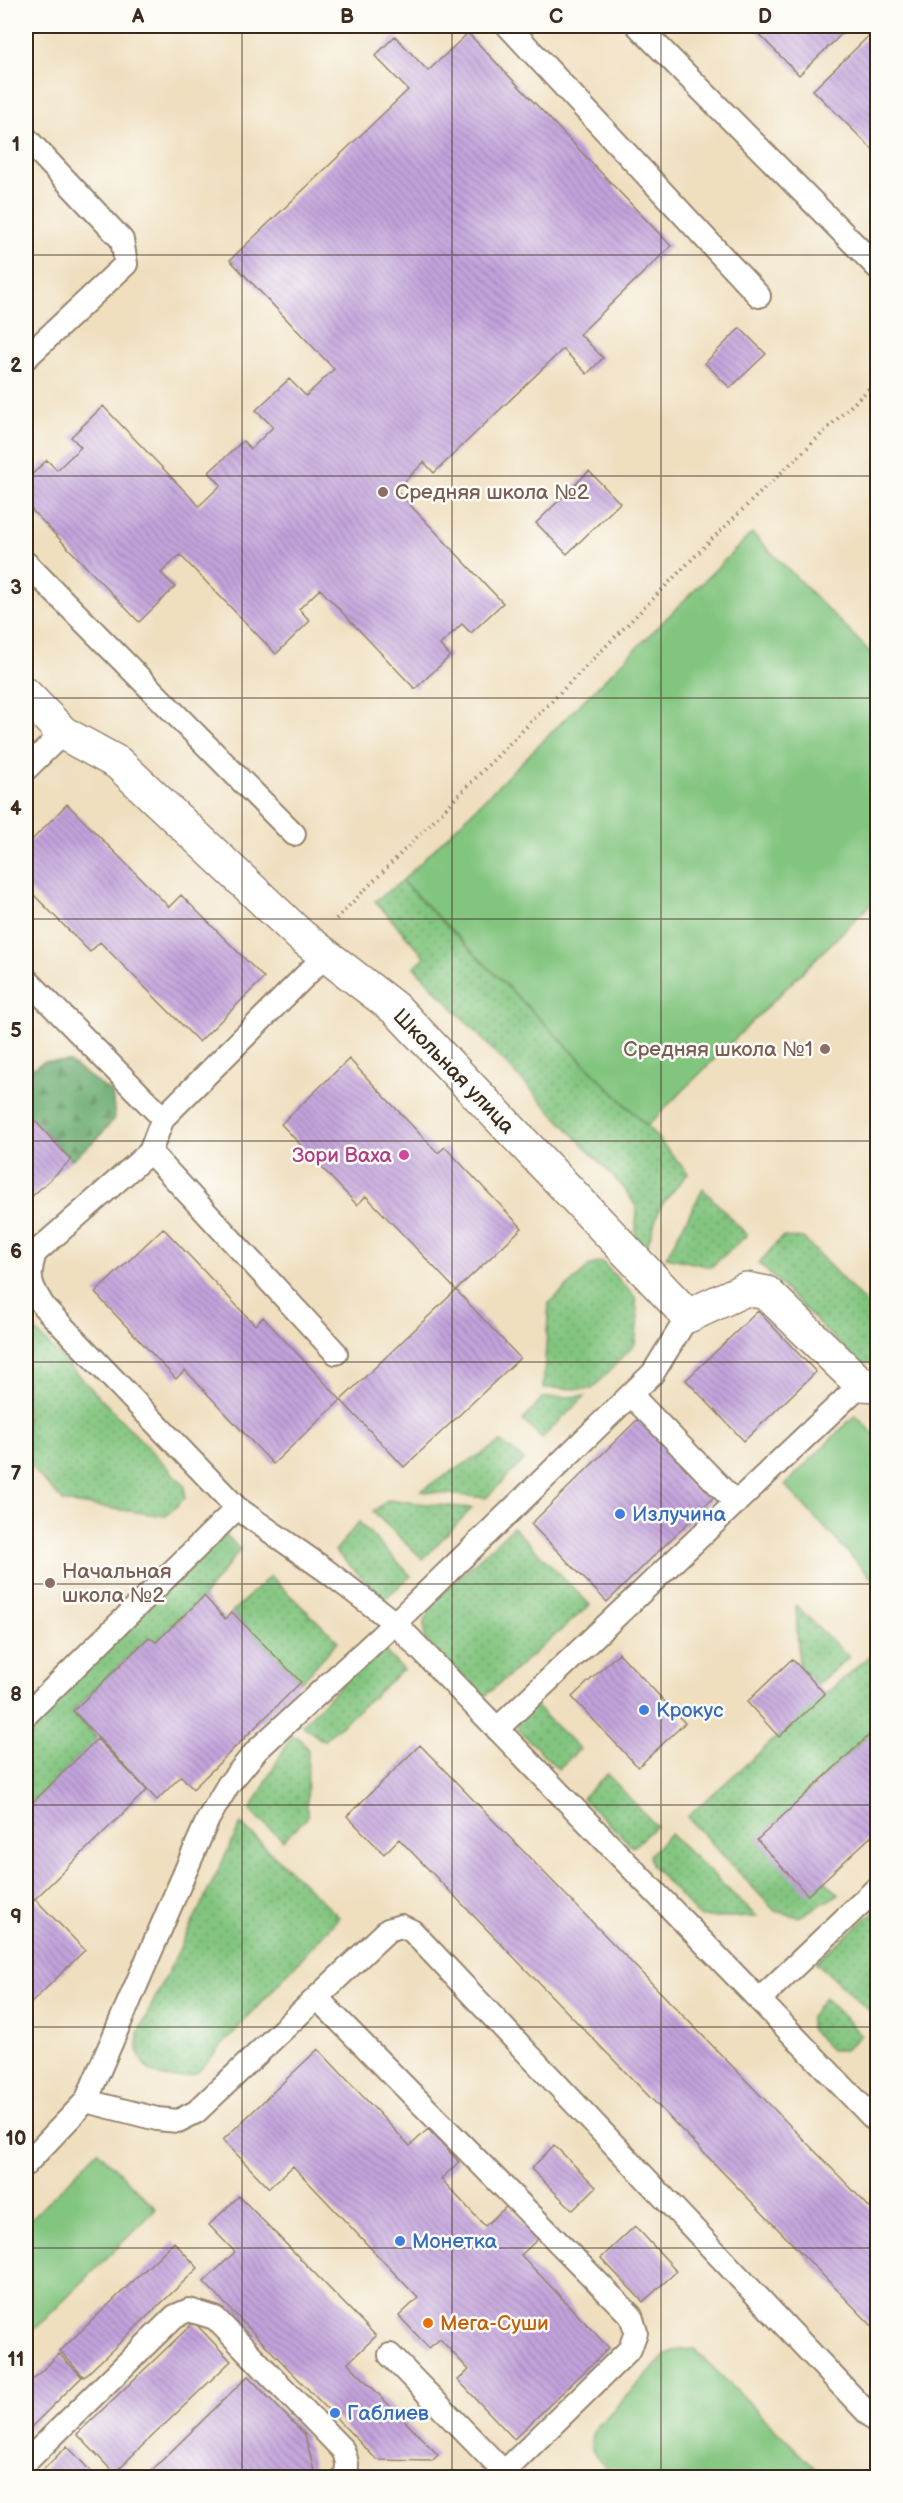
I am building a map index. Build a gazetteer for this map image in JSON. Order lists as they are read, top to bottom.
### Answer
{
  "streets": {
    "street": ["Школьная улица"]
  },
  "places": [
    "Средняя школа №2",
    "Средняя школа №1",
    "Зори Ваха",
    "Излучина",
    "Начальная школа №2",
    "Крокус",
    "Монетка",
    "Мега-Суши",
    "Габлиев"
  ],
  "grid": {
    "columns": [
      "A",
      "B",
      "C",
      "D"
    ],
    "rows": [
      "1",
      "2",
      "3",
      "4",
      "5",
      "6",
      "7",
      "8",
      "9",
      "10",
      "11"
    ]
  }
}
